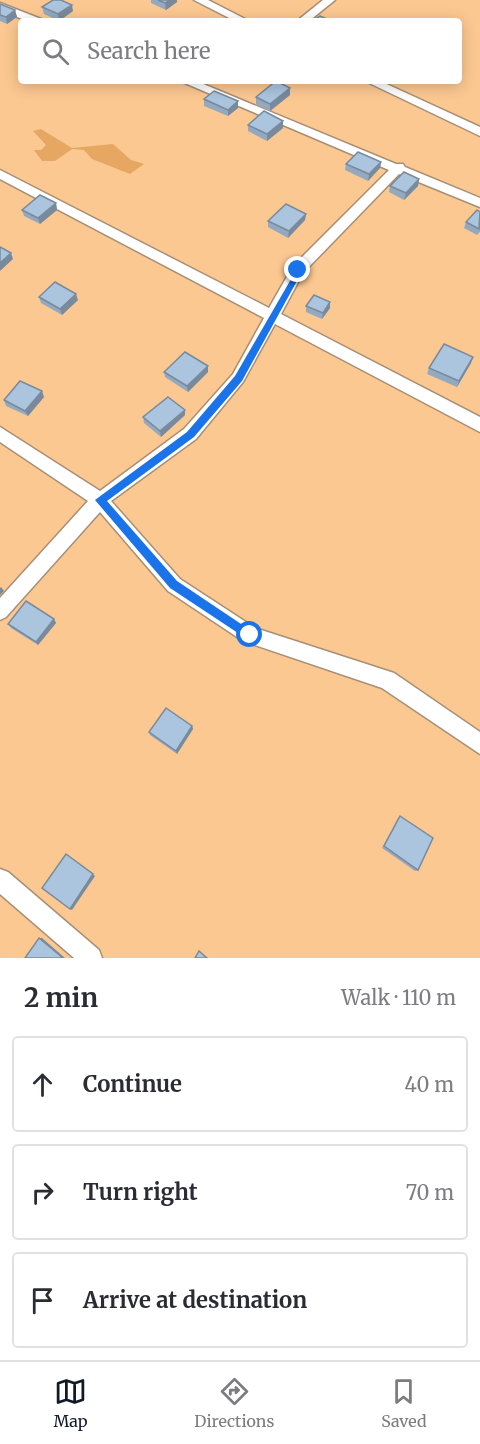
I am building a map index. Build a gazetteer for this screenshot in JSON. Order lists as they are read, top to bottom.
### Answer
{
  "page": {
    "search": "Search here",
    "heading": ["2 min", "Walk · 110 m"],
    "list": [
      ["Continue", "40 m"],
      ["Turn right", "70 m"],
      "Arrive at destination"
    ],
    "nav": ["Map", "Directions", "Saved"]
  }
}
